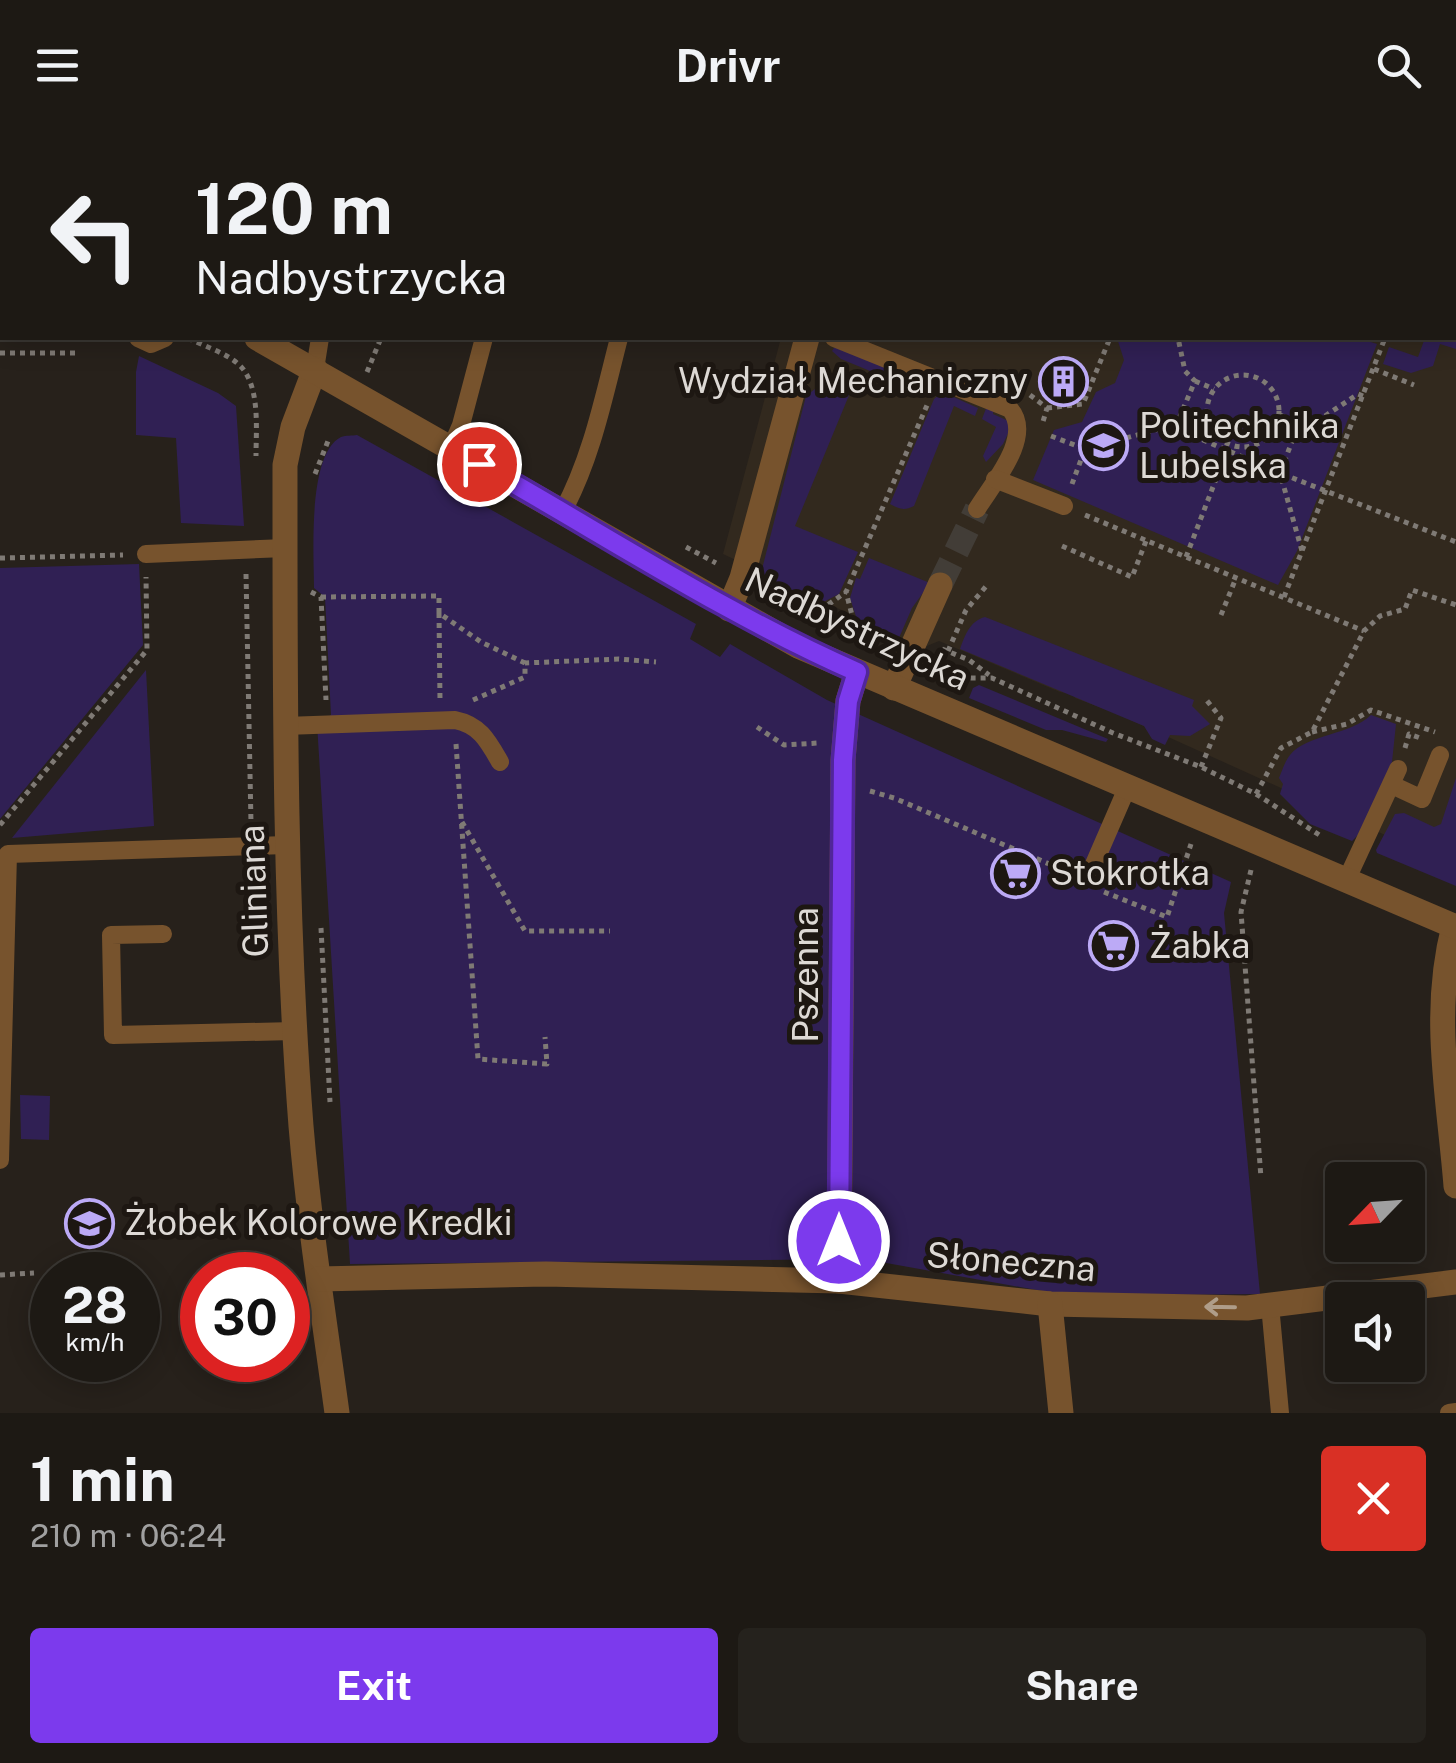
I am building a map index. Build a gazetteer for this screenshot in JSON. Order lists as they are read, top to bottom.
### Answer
{
  "streets": {
    "street": [
      "Nadbystrzycka",
      "Gliniana",
      "Pszenna",
      "Słoneczna"
    ]
  },
  "crossings": [
    ["Nadbystrzycka", "Gliniana"],
    ["Nadbystrzycka", "Pszenna"],
    ["Gliniana", "Słoneczna"],
    ["Pszenna", "Słoneczna"]
  ],
  "places": {
    "building": ["Wydział Mechaniczny"],
    "school or university": ["Politechnika Lubelska", "Żłobek Kolorowe Kredki"],
    "supermarket": ["Stokrotka", "Żabka"]
  },
  "north": "bottom left",
  "page": {
    "header": "Drivr",
    "turn": ["120 m", "Nadbystrzycka"],
    "speed": "28 km/h",
    "limit": "30",
    "heading": ["1 min", "210 m · 06:24"],
    "buttons": ["Exit", "Share"]
  }
}
